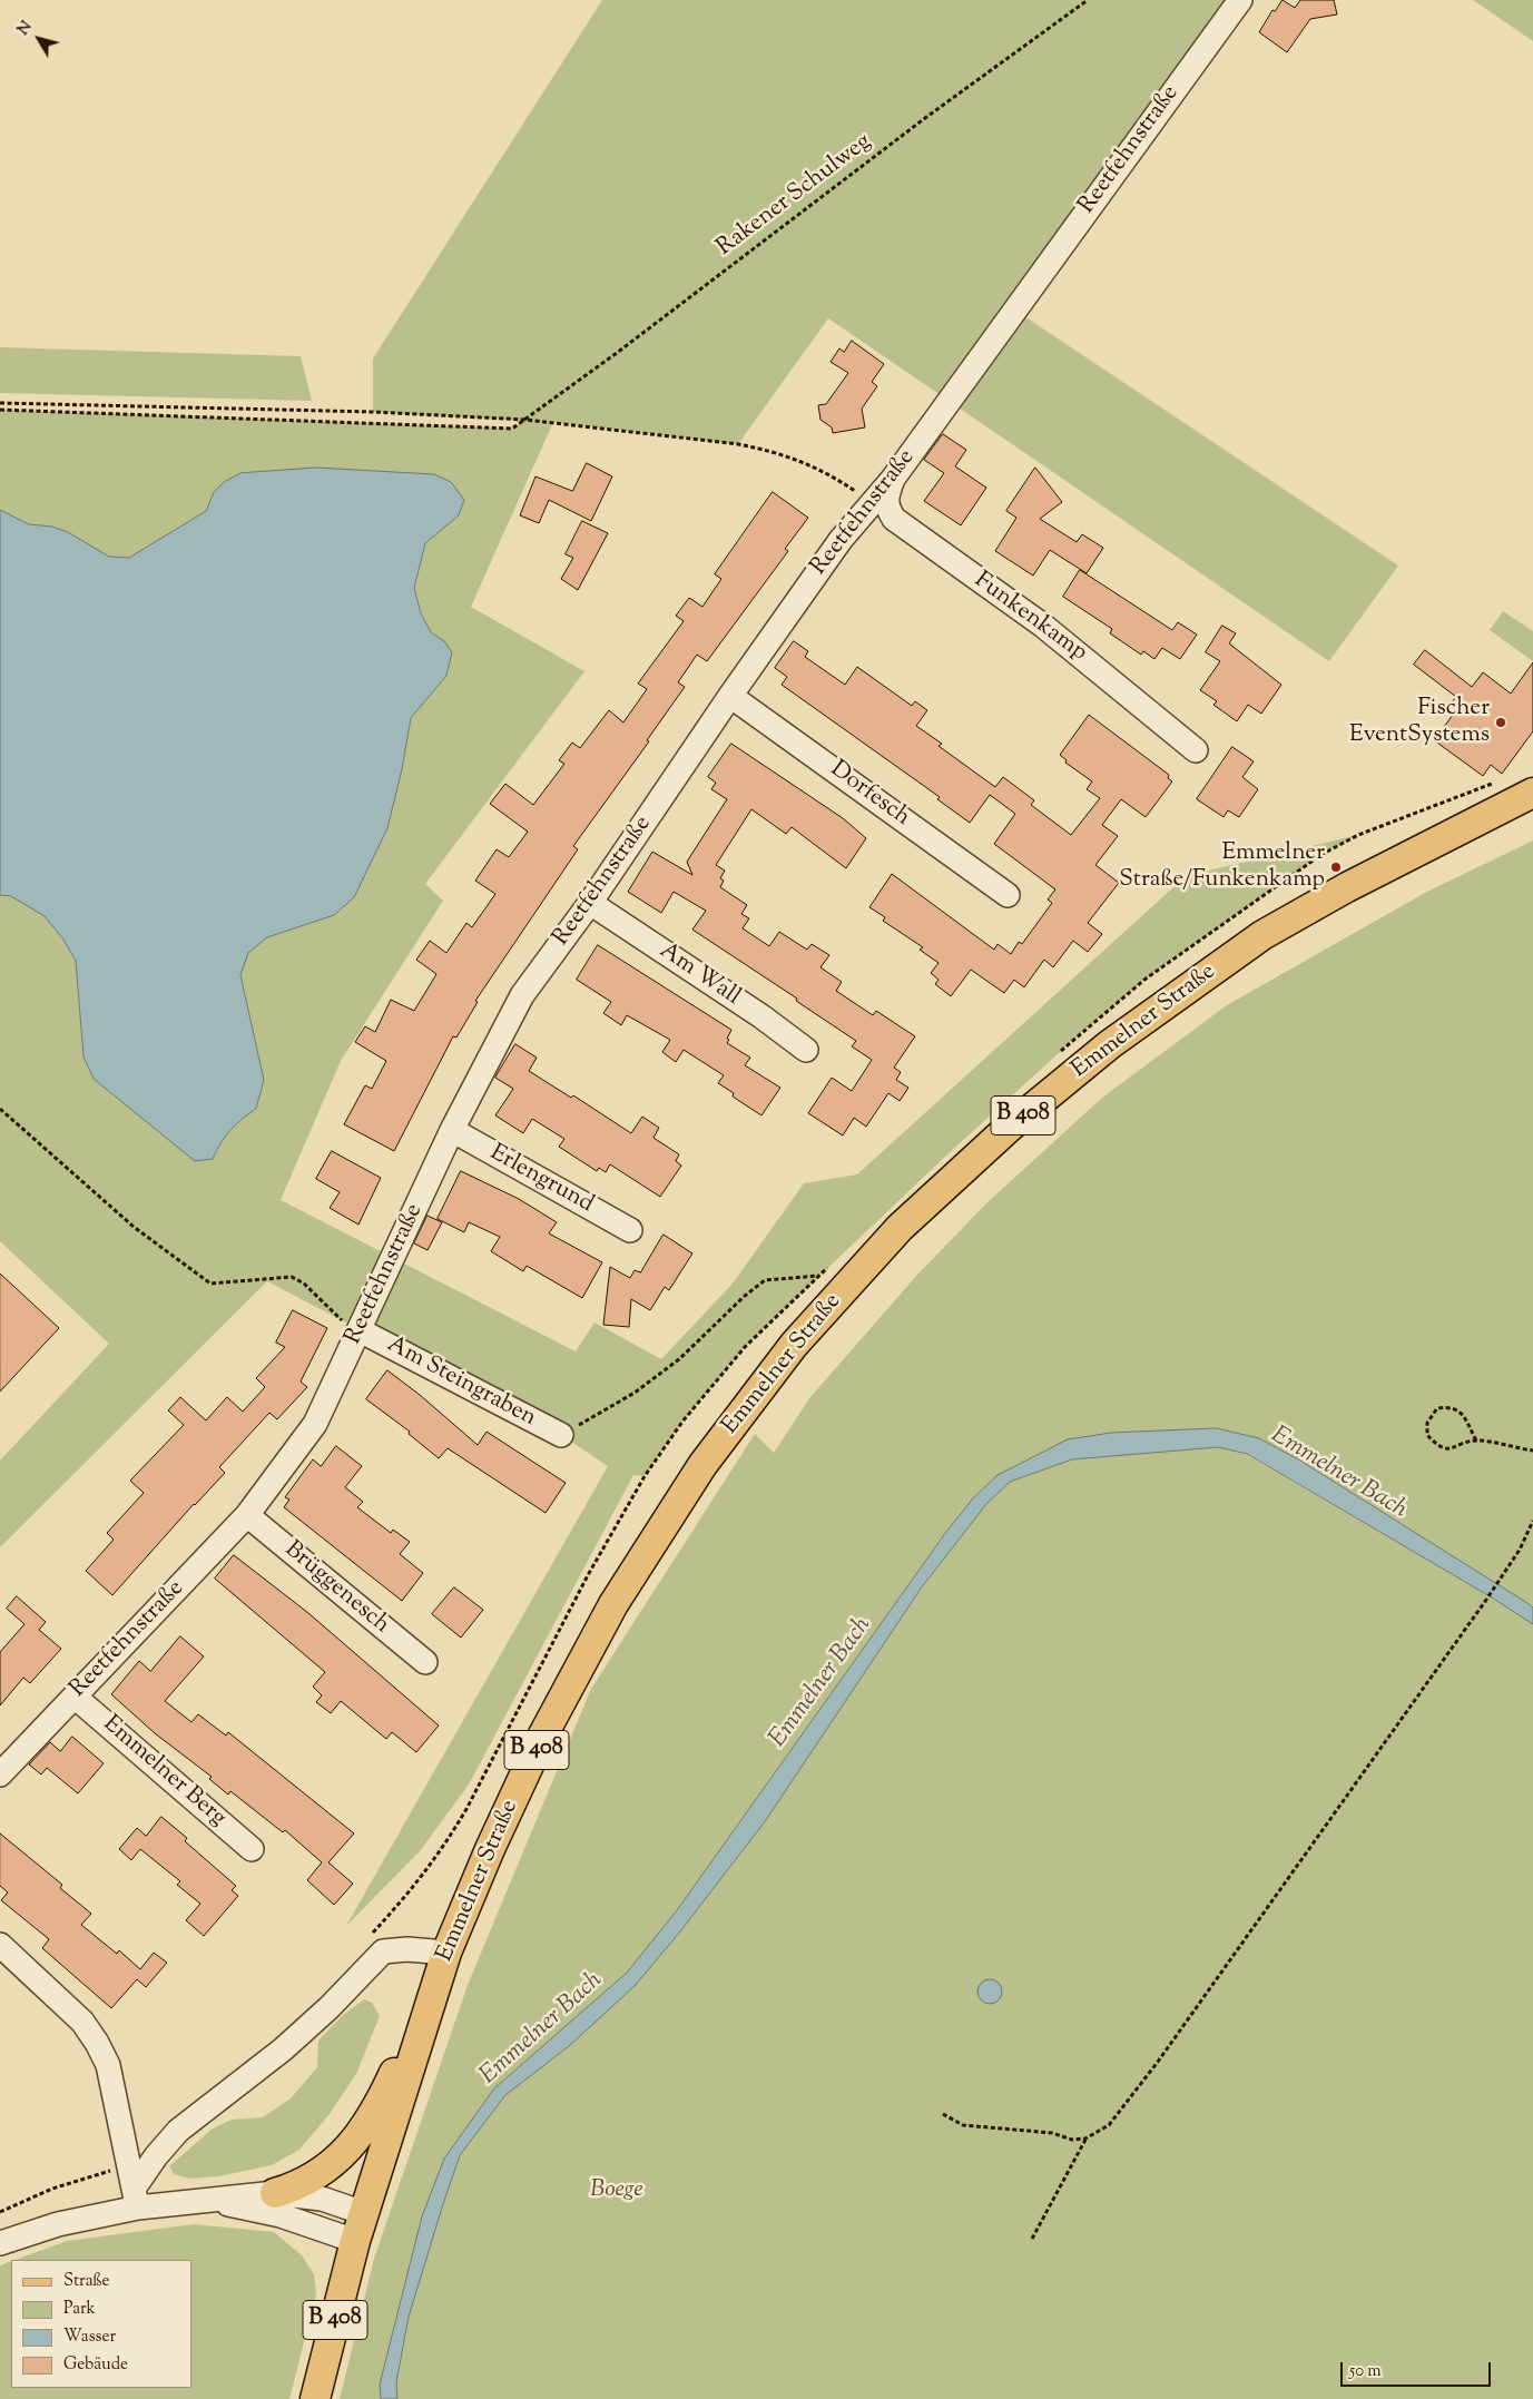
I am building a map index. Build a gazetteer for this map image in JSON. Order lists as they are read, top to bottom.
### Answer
{
  "streets": {
    "main road": ["Emmelner Straße", "B 408"],
    "street": [
      "Reetfehnstraße",
      "Funkenkamp",
      "Dorfesch",
      "Am Wall",
      "Erlengrund",
      "Am Steingraben",
      "Brüggenesch",
      "Emmelner Berg"
    ],
    "path": ["Rakener Schulweg"]
  },
  "crossings": [
    ["Reetfehnstraße", "Funkenkamp"],
    ["Reetfehnstraße", "Dorfesch"],
    ["Reetfehnstraße", "Am Wall"],
    ["Reetfehnstraße", "Erlengrund"],
    ["Reetfehnstraße", "Am Steingraben"],
    ["Reetfehnstraße", "Brüggenesch"],
    ["Reetfehnstraße", "Emmelner Berg"],
    ["Emmelner Straße", "B 408"]
  ],
  "water": ["Emmelner Bach"],
  "parks": ["Boege"],
  "places": ["Fischer EventSystems", "Emmelner Straße/Funkenkamp"],
  "legend": [
    "Straße",
    "Park",
    "Wasser",
    "Gebäude"
  ],
  "scale_bar": "50 m",
  "north": "top left"
}
